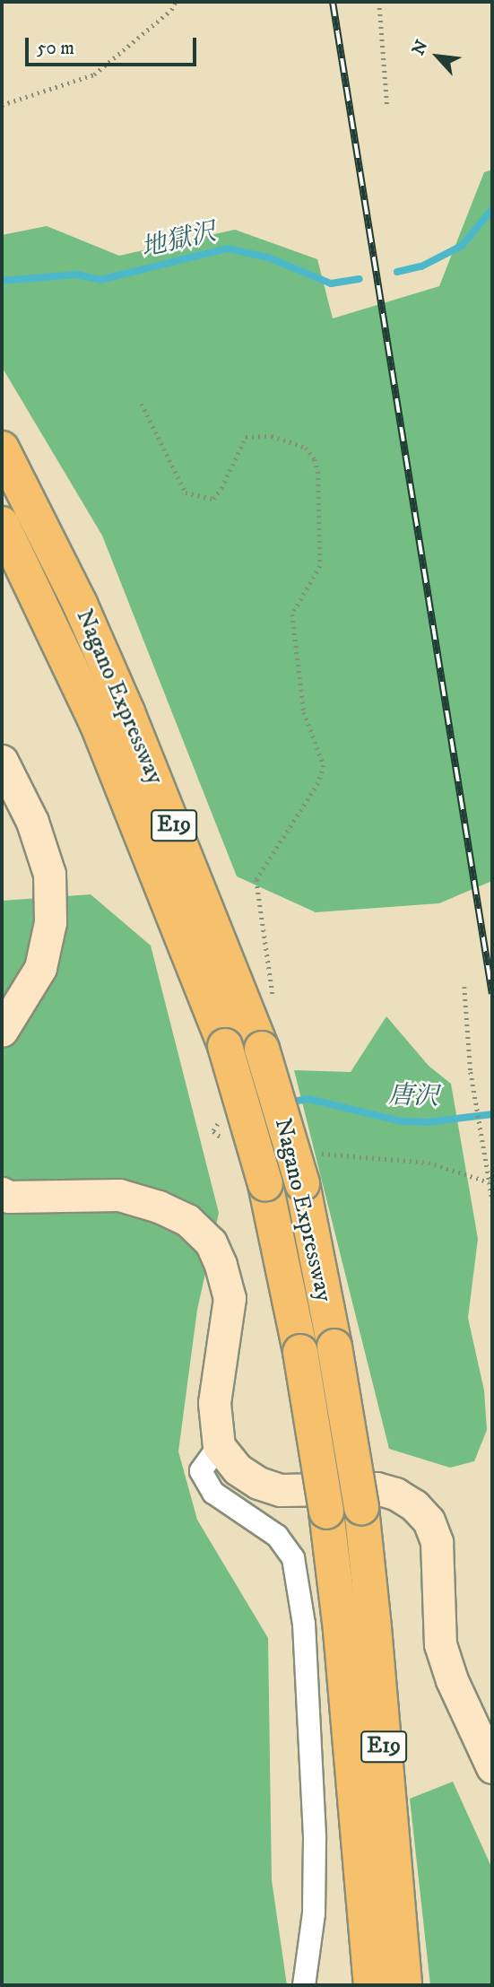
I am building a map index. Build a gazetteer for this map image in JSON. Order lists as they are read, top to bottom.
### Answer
{
  "streets": {
    "highway": ["Nagano Expressway", "E19"]
  },
  "water": ["地獄沢", "唐沢"],
  "scale_bar": "50 m",
  "north": "top left"
}
